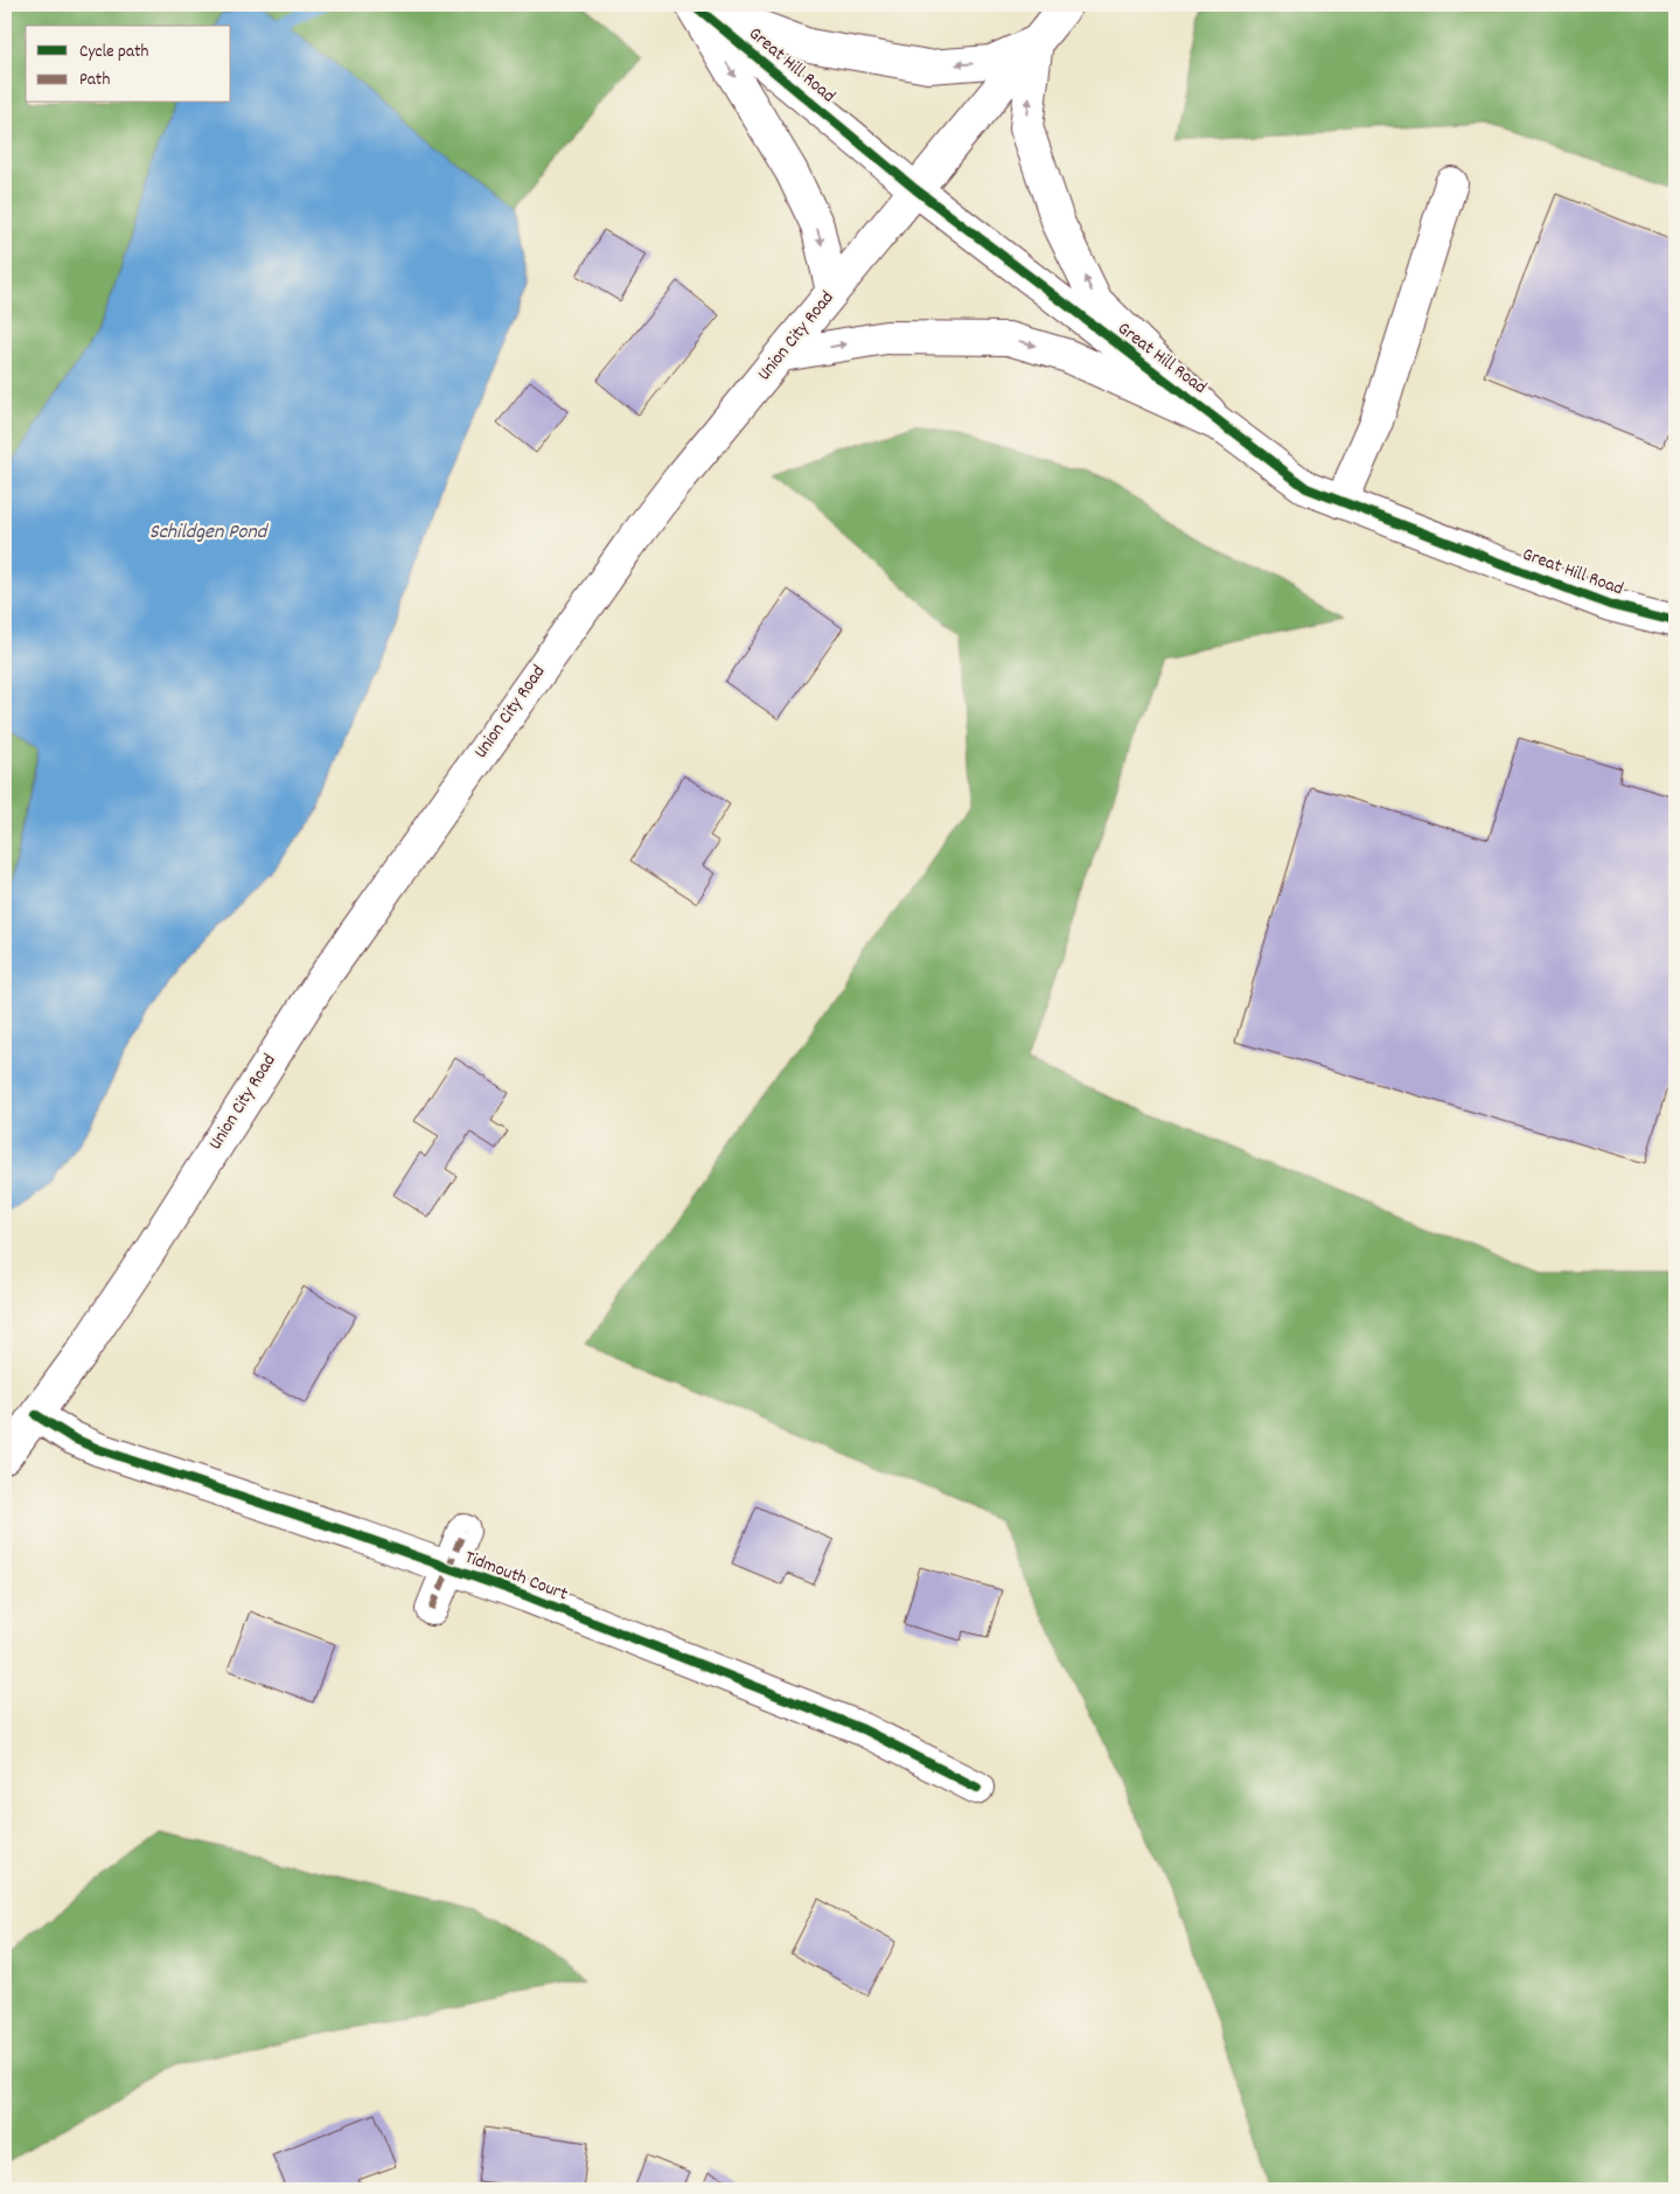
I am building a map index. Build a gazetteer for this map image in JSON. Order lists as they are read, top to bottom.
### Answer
{
  "streets": {
    "main road": ["Great Hill Road", "Union City Road", "Tidmouth Court"]
  },
  "crossings": [
    ["Great Hill Road", "Union City Road"],
    ["Union City Road", "Tidmouth Court"]
  ],
  "water": ["Schildgen Pond"],
  "legend": ["Cycle path", "Path"]
}
